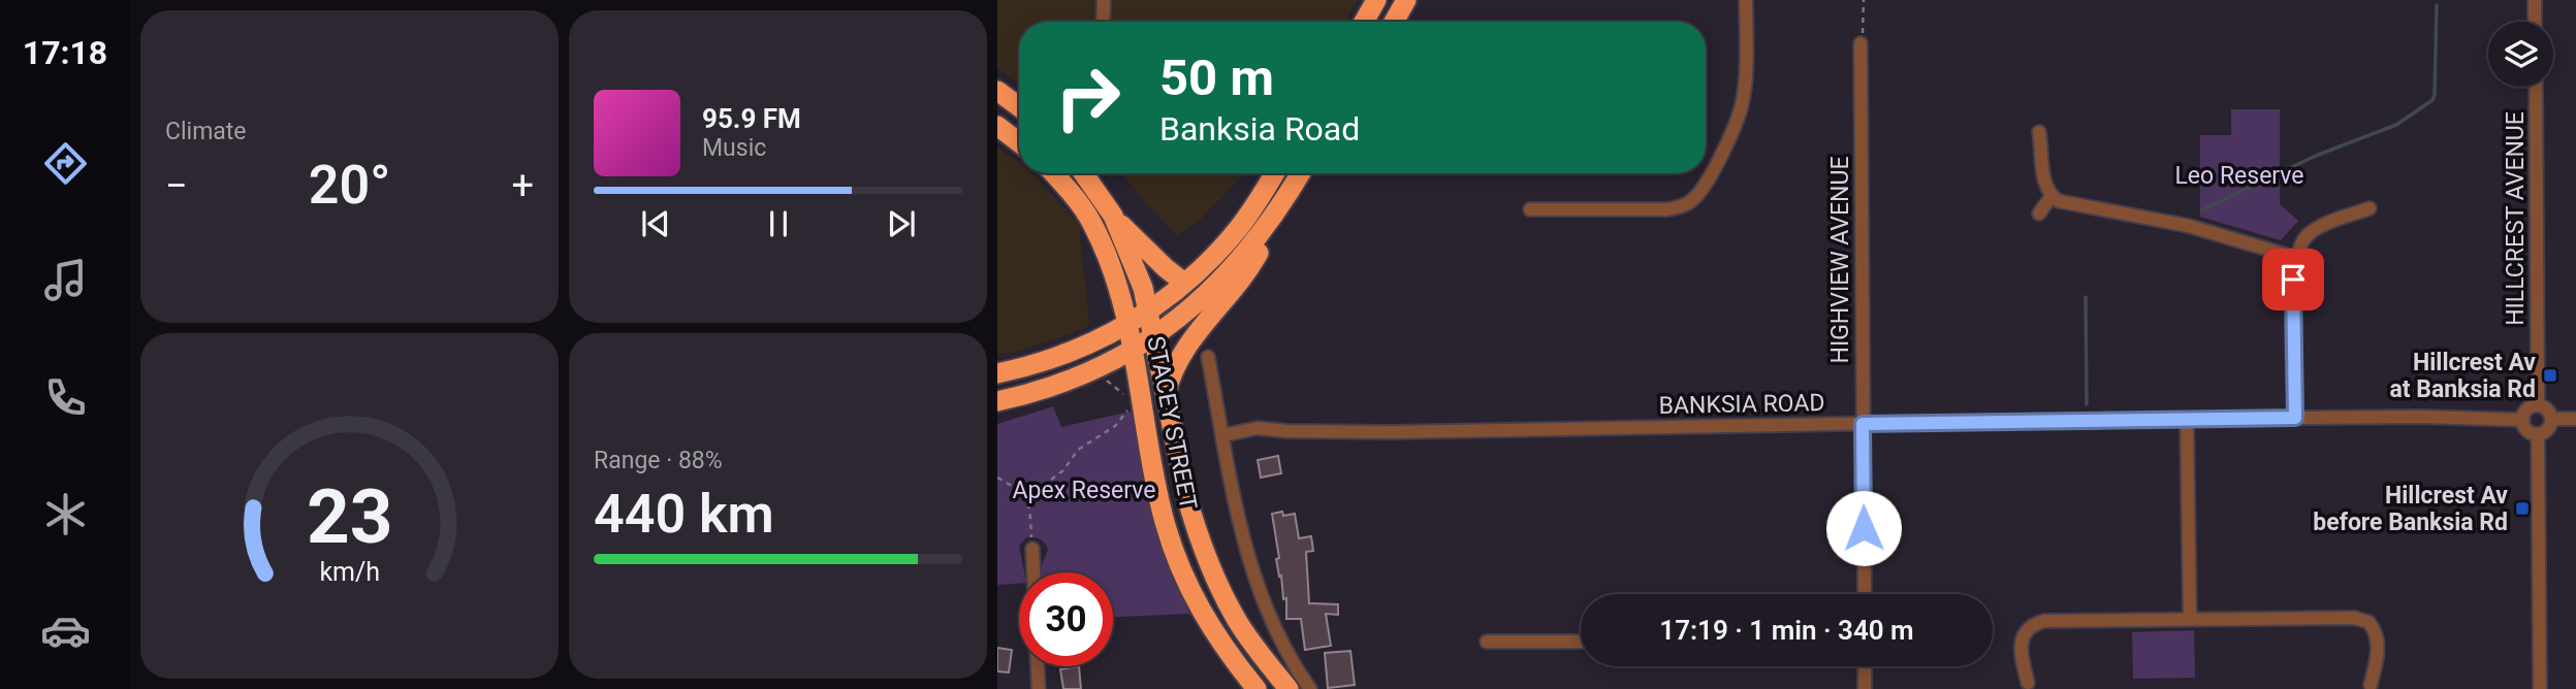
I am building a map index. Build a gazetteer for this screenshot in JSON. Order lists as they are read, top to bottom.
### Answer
{
  "streets": {
    "highway": ["STACEY STREET"],
    "street": ["HILLCREST AVENUE", "HIGHVIEW AVENUE", "BANKSIA ROAD"]
  },
  "crossings": [
    ["HILLCREST AVENUE", "BANKSIA ROAD"],
    ["HIGHVIEW AVENUE", "BANKSIA ROAD"],
    ["BANKSIA ROAD", "STACEY STREET"]
  ],
  "parks": ["Leo Reserve", "Apex Reserve"],
  "places": {
    "transit": ["Hillcrest Av at Banksia Rd", "Hillcrest Av before Banksia Rd"]
  },
  "page": {
    "tabs": "17:18",
    "tile": [
      "Climate",
      ["Range · 88%", "440 km"]
    ],
    "turn": ["50 m", "Banksia Road"],
    "song": ["95.9 FM", "Music"],
    "heat": ["−", "20°", "+"],
    "limit": "30",
    "trip": "17:19 · 1 min · 340 m",
    "gauge": ["23", "km/h"]
  }
}
